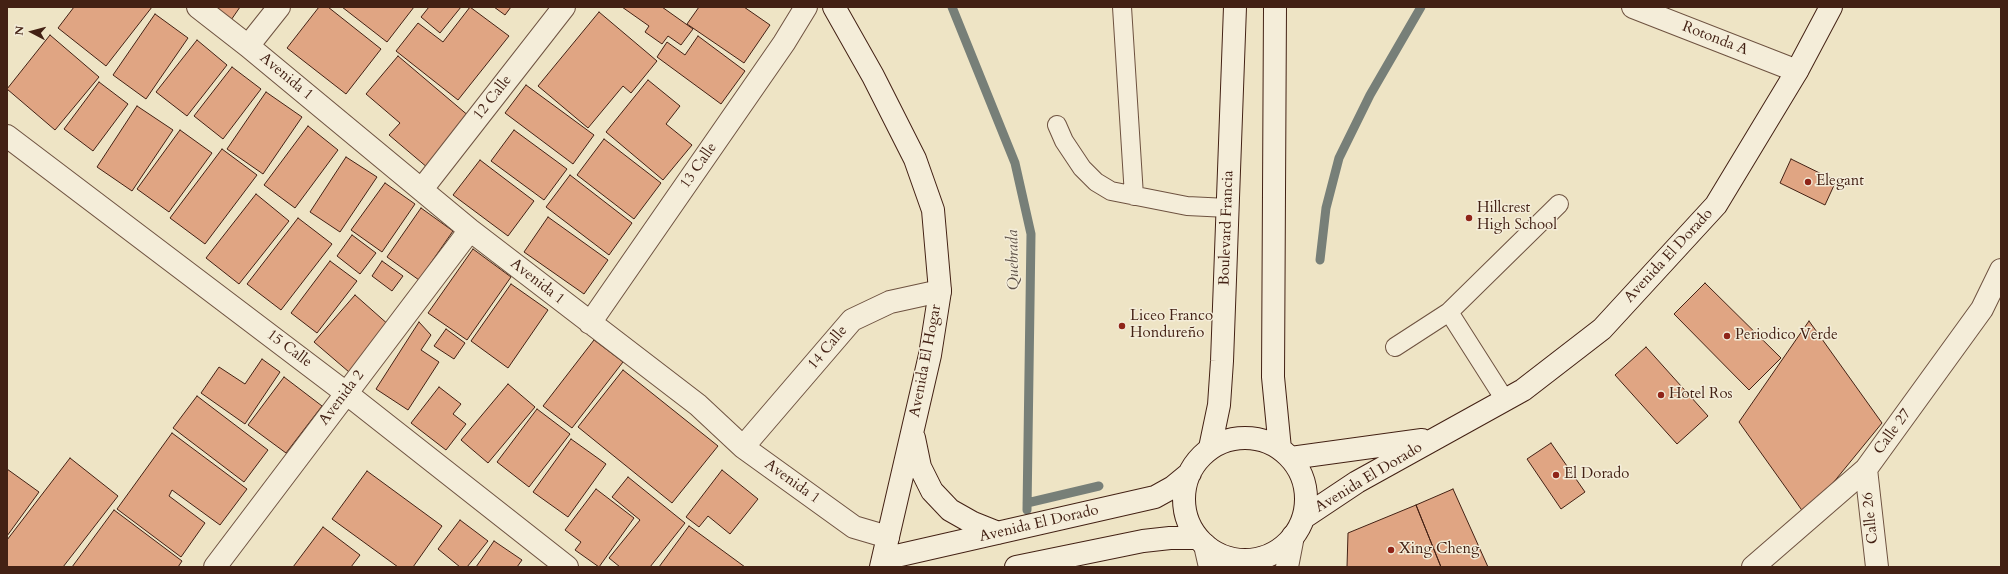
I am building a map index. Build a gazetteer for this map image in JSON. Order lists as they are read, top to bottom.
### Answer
{
  "streets": {
    "street": [
      "Rotonda A",
      "Avenida 1",
      "12 Calle",
      "13 Calle",
      "Boulevard Francia",
      "Avenida El Dorado",
      "14 Calle",
      "15 Calle",
      "Avenida El Hogar",
      "Avenida 2",
      "Calle 27",
      "Calle 26"
    ]
  },
  "crossings": [
    ["Rotonda A", "Avenida El Dorado"],
    ["Avenida 1", "12 Calle"],
    ["Avenida 1", "13 Calle"],
    ["Avenida 1", "14 Calle"],
    ["Avenida 1", "Avenida El Hogar"],
    ["Avenida 1", "Avenida 2"],
    ["Boulevard Francia", "Avenida El Dorado"],
    ["Avenida El Dorado", "Avenida El Hogar"],
    ["14 Calle", "Avenida El Hogar"],
    ["15 Calle", "Avenida 2"],
    ["Calle 27", "Calle 26"]
  ],
  "water": ["Quebrada"],
  "places": [
    "Elegant",
    "Hillcrest High School",
    "Liceo Franco Hondureño",
    "Periodico Verde",
    "Hotel Ros",
    "El Dorado",
    "Xing Cheng"
  ],
  "north": "left"
}
